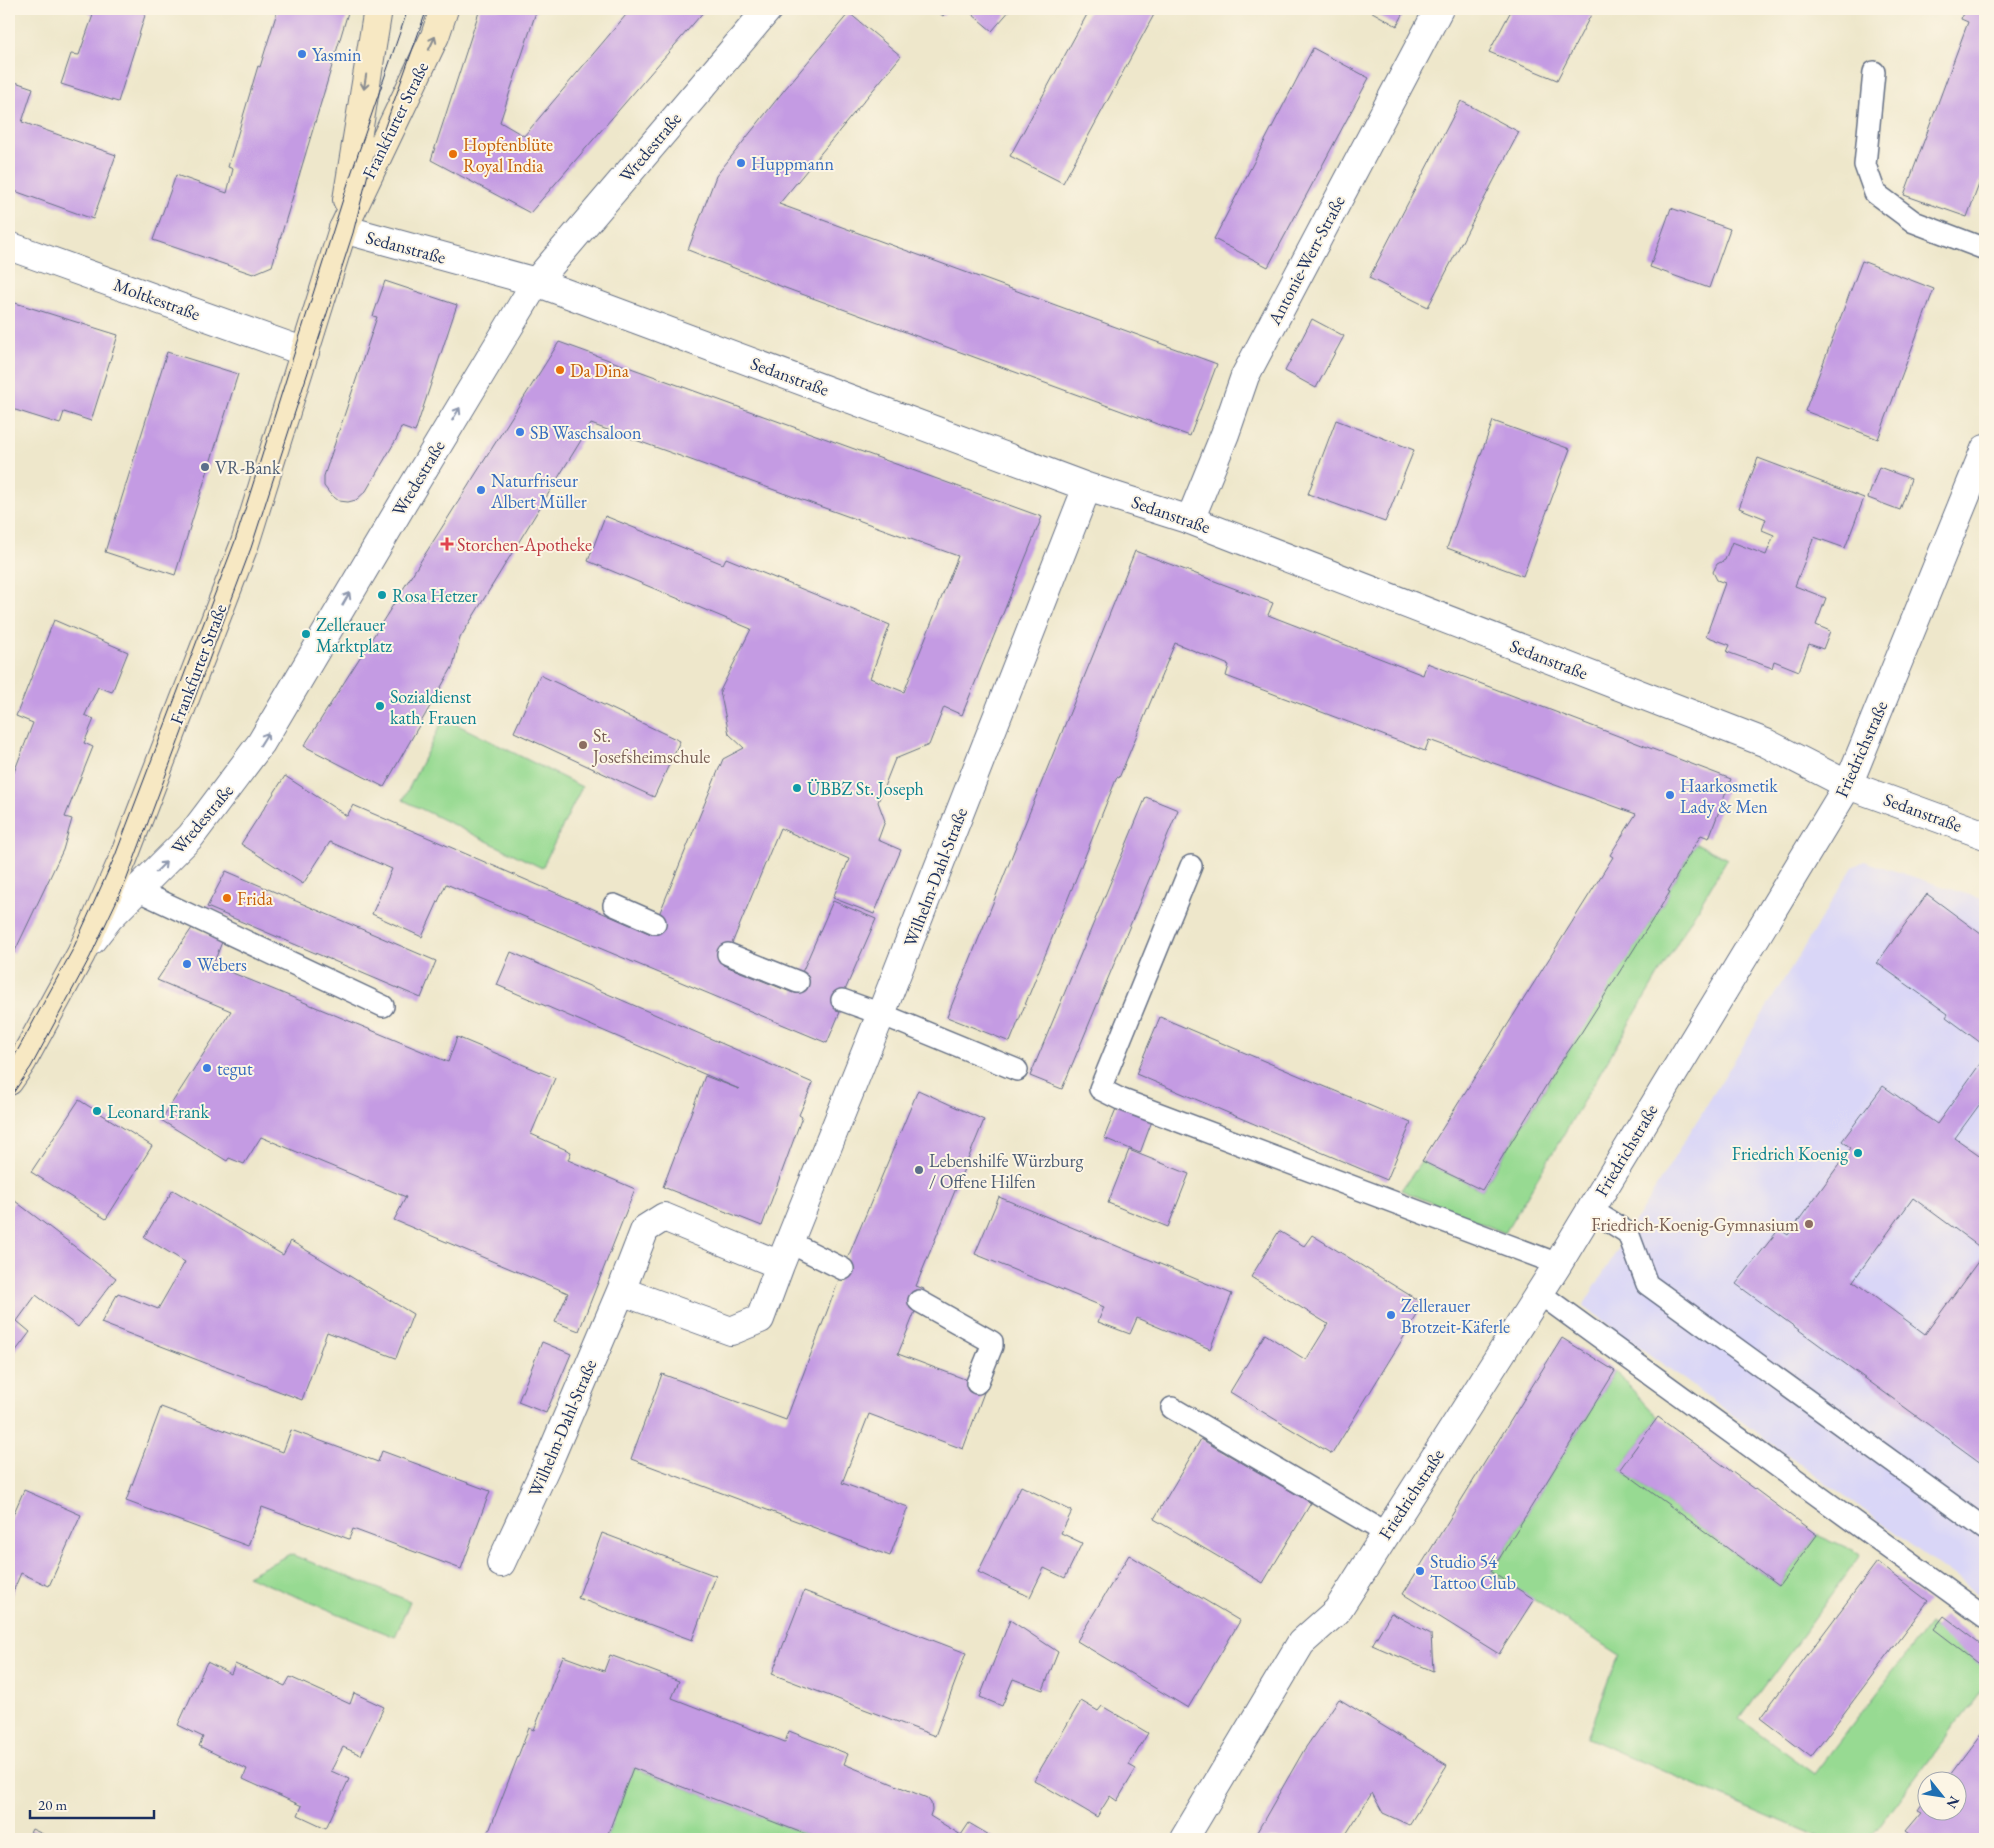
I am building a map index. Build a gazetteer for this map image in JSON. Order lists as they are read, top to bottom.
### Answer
{
  "streets": {
    "street": [
      "Frankfurter Straße",
      "Wredestraße",
      "Sedanstraße",
      "Antonie-Werr-Straße",
      "Moltkestraße",
      "Friedrichstraße",
      "Wilhelm-Dahl-Straße"
    ]
  },
  "crossings": [
    ["Frankfurter Straße", "Wredestraße"],
    ["Frankfurter Straße", "Sedanstraße"],
    ["Frankfurter Straße", "Moltkestraße"],
    ["Wredestraße", "Sedanstraße"],
    ["Sedanstraße", "Antonie-Werr-Straße"],
    ["Sedanstraße", "Friedrichstraße"],
    ["Sedanstraße", "Wilhelm-Dahl-Straße"]
  ],
  "one_way": ["Wredestraße"],
  "places": {
    "other": [
      "Yasmin",
      "Hopfenblüte Royal India",
      "Huppmann",
      "Da Dina",
      "SB Waschsaloon",
      "VR-Bank",
      "Naturfriseur Albert Müller",
      "Rosa Hetzer",
      "Zellerauer Marktplatz",
      "Sozialdienst kath. Frauen",
      "St. Josefsheimschule",
      "ÜBBZ St. Joseph",
      "Haarkosmetik Lady & Men",
      "Frida",
      "Webers",
      "tegut",
      "Leonard Frank",
      "Friedrich Koenig",
      "Lebenshilfe Würzburg / Offene Hilfen",
      "Friedrich-Koenig-Gymnasium",
      "Zellerauer Brotzeit-Käferle",
      "Studio 54 Tattoo Club"
    ],
    "health": ["Storchen-Apotheke"]
  },
  "scale_bar": "20 m",
  "north": "bottom right"
}
